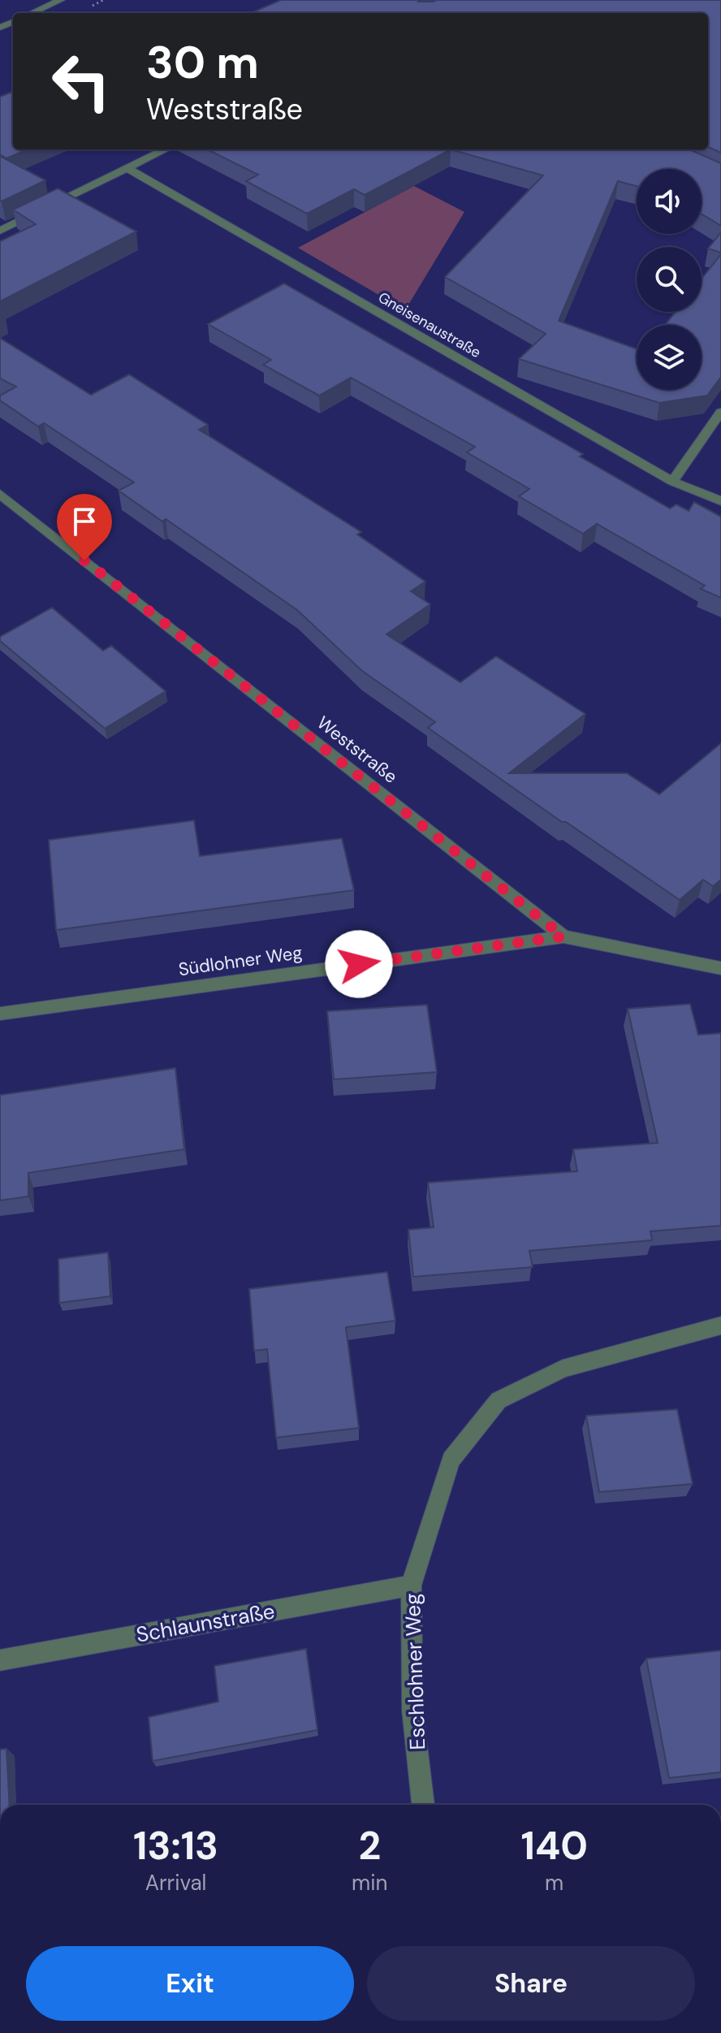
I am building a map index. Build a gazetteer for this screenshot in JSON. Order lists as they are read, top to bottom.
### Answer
{
  "streets": {
    "street": [
      "Gneisenaustraße",
      "Weststraße",
      "Südlohner Weg",
      "Schlaunstraße",
      "Eschlohner Weg"
    ]
  },
  "crossings": [
    ["Weststraße", "Südlohner Weg"],
    ["Schlaunstraße", "Eschlohner Weg"]
  ],
  "page": {
    "turn": ["30 m", "Weststraße"],
    "eta": [
      "13:13",
      "Arrival",
      "2",
      "min",
      "140",
      "m"
    ],
    "buttons": ["Exit", "Share"]
  }
}
